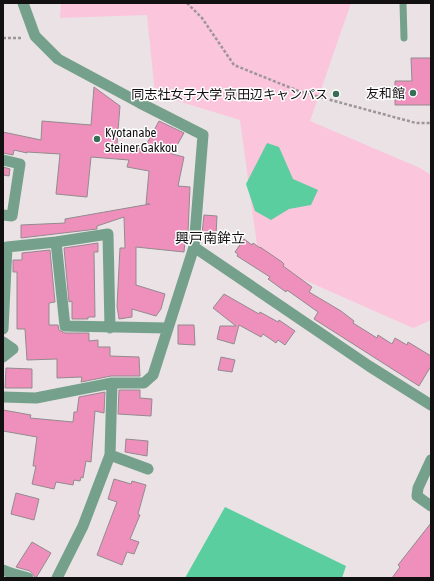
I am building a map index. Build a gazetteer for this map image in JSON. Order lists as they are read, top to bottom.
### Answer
{
  "districts": ["興戸南鉾立"],
  "places": ["友和館", "同志社女子大学 京田辺キャンパス", "Kyotanabe Steiner Gakkou"]
}
